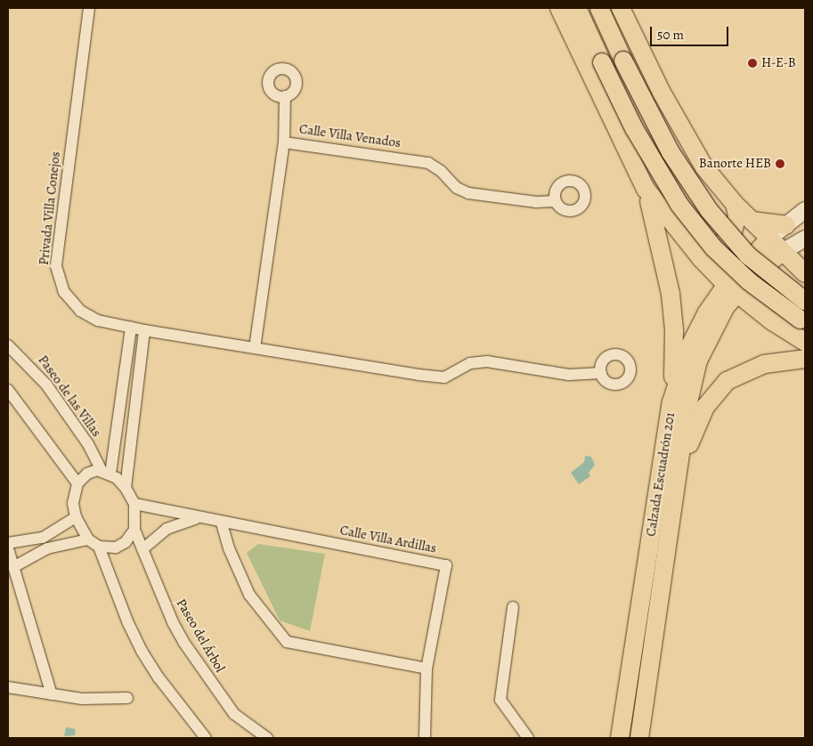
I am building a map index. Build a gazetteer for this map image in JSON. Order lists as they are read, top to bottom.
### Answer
{
  "streets": {
    "main road": ["Calzada Escuadrón 201"],
    "street": [
      "Calle Villa Venados",
      "Privada Villa Conejos",
      "Paseo de las Villas",
      "Calle Villa Ardillas",
      "Paseo del Árbol"
    ]
  },
  "crossings": [
    ["Paseo de las Villas", "Calle Villa Ardillas"],
    ["Paseo de las Villas", "Paseo del Árbol"],
    ["Calle Villa Ardillas", "Paseo del Árbol"]
  ],
  "places": ["H-E-B", "Banorte HEB"],
  "scale_bar": "50 m"
}
